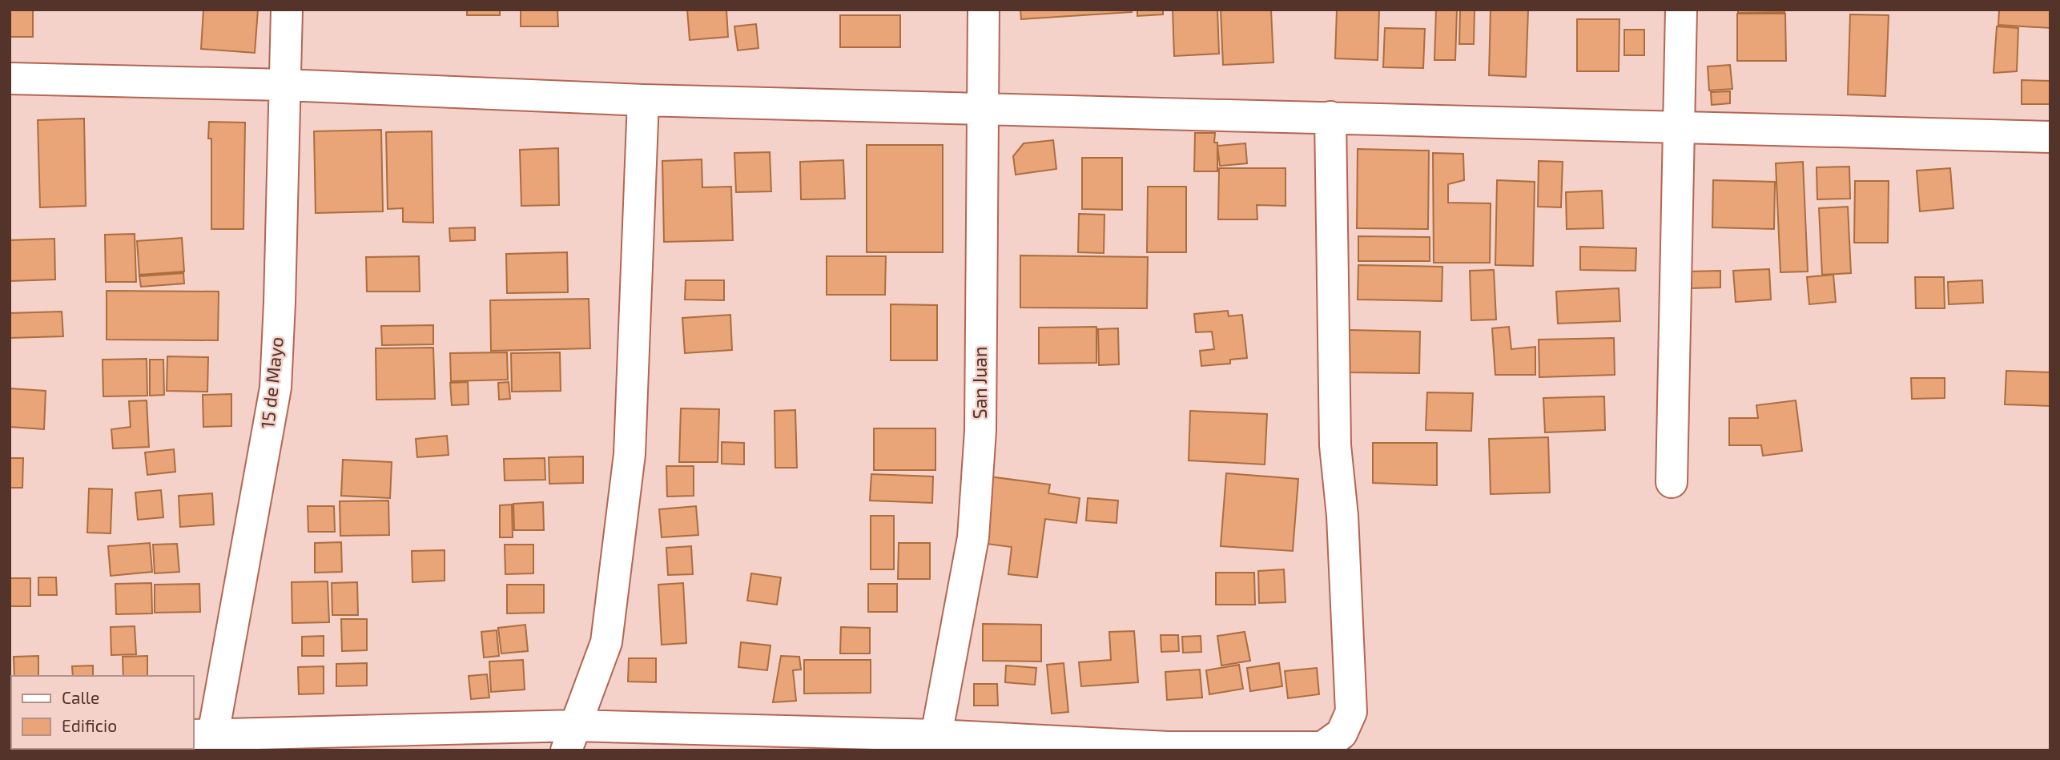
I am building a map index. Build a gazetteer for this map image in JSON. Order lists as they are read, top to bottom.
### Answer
{
  "streets": {
    "street": ["15 de Mayo", "San Juan"]
  },
  "legend": ["Calle", "Edificio"]
}
